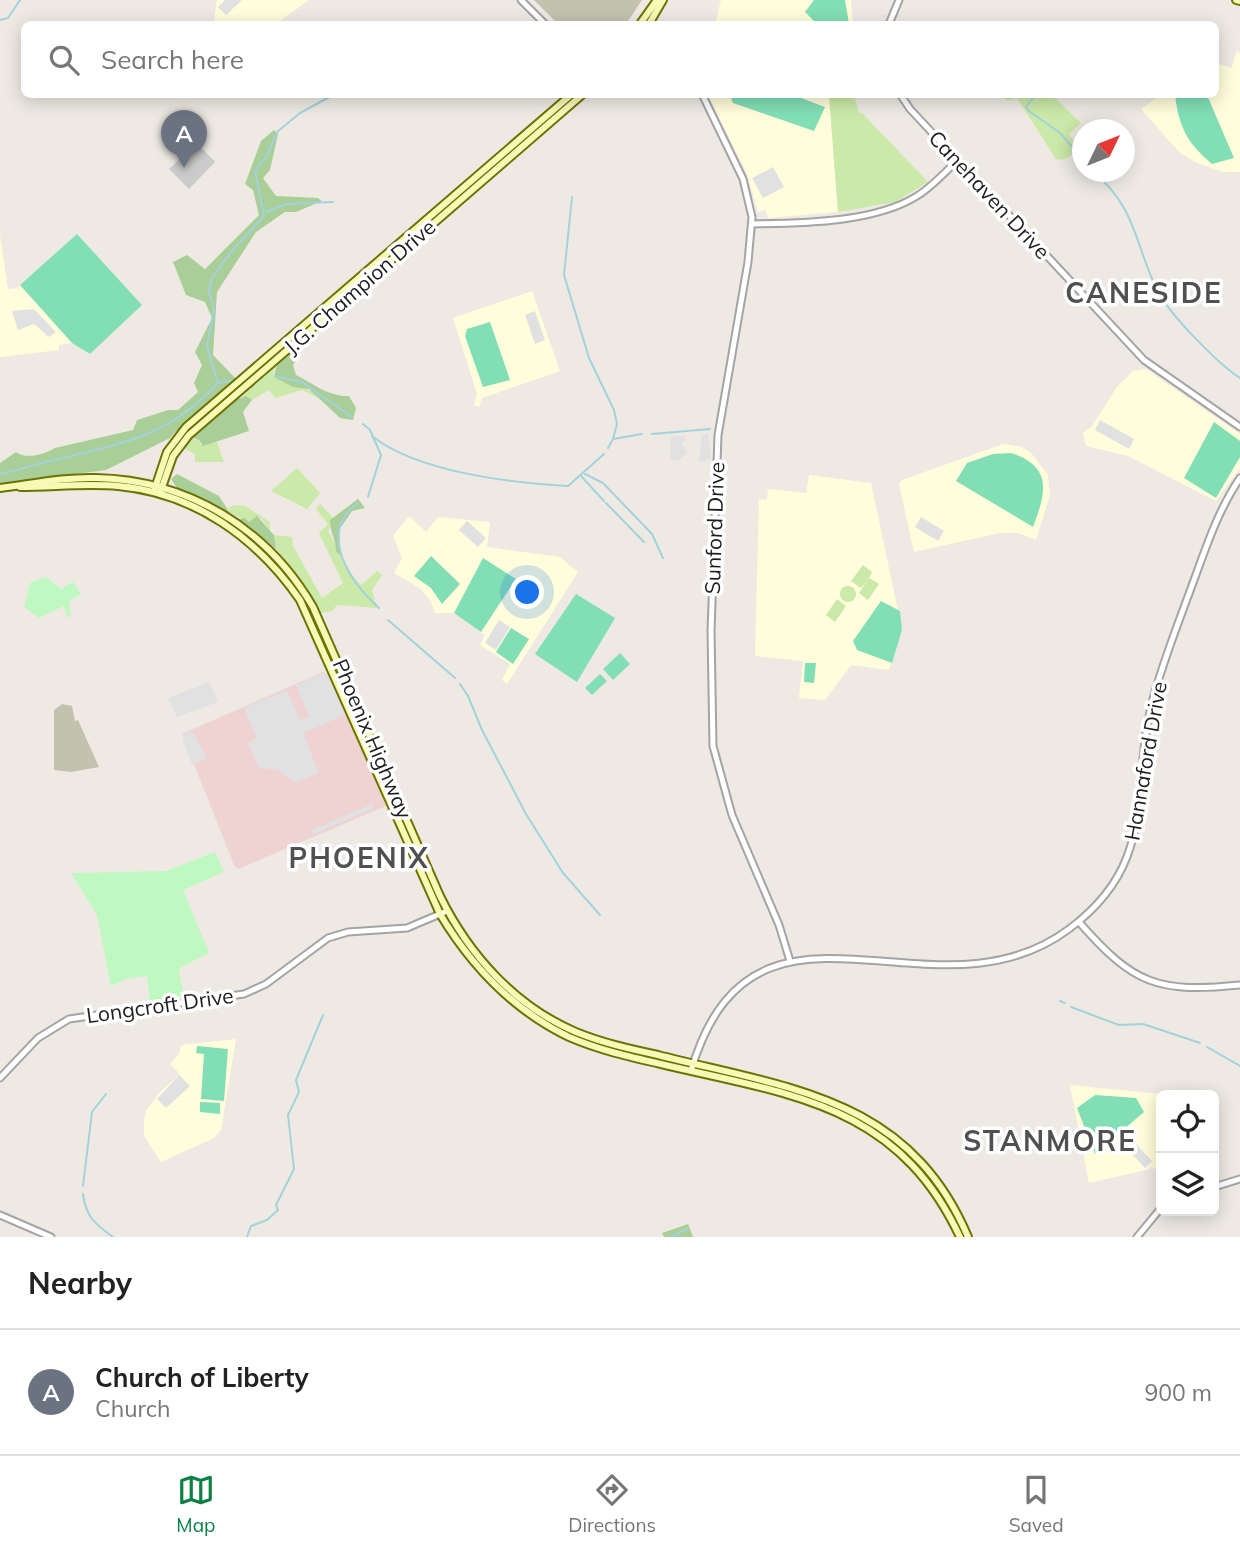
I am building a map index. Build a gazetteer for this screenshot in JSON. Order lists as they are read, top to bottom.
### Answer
{
  "streets": {
    "main road": ["J.G. Champion Drive", "Phoenix Highway"],
    "street": [
      "Canehaven Drive",
      "Sunford Drive",
      "Hannaford Drive",
      "Longcroft Drive"
    ]
  },
  "crossings": [
    ["J.G. Champion Drive", "Phoenix Highway"],
    ["Sunford Drive", "Hannaford Drive"],
    ["Phoenix Highway", "Hannaford Drive"],
    ["Phoenix Highway", "Longcroft Drive"]
  ],
  "districts": ["CANESIDE", "PHOENIX", "STANMORE"],
  "north": "top right",
  "page": {
    "search": "Search here",
    "pins": "A",
    "heading": "Nearby",
    "list": [
      {
        "mark": "A",
        "name": "Church of Liberty",
        "note": "Church",
        "value": "900 m"
      }
    ],
    "nav": ["Map", "Directions", "Saved"]
  }
}
